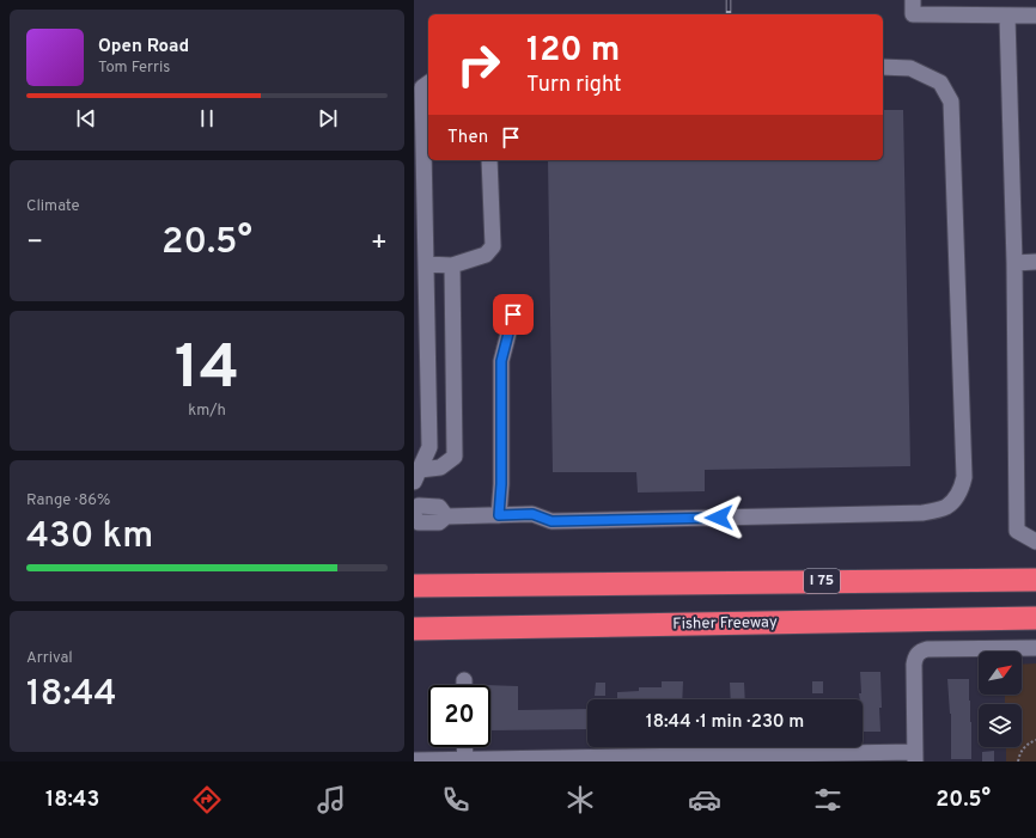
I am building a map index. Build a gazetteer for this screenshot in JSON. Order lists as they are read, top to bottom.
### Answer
{
  "streets": {
    "highway": ["I 75", "Fisher Freeway"]
  },
  "north": "top right",
  "page": {
    "turn": ["120 m", "Turn right"],
    "song": ["Open Road", "Tom Ferris"],
    "then": "Then",
    "tile": [
      "Climate",
      ["14", "km/h"],
      ["Range · 86%", "430 km"],
      ["Arrival", "18:44"]
    ],
    "heat": ["−", "20.5°", "+"],
    "limit": "20",
    "trip": "18:44 · 1 min · 230 m",
    "tabs": ["18:43", "20.5°"]
  }
}
